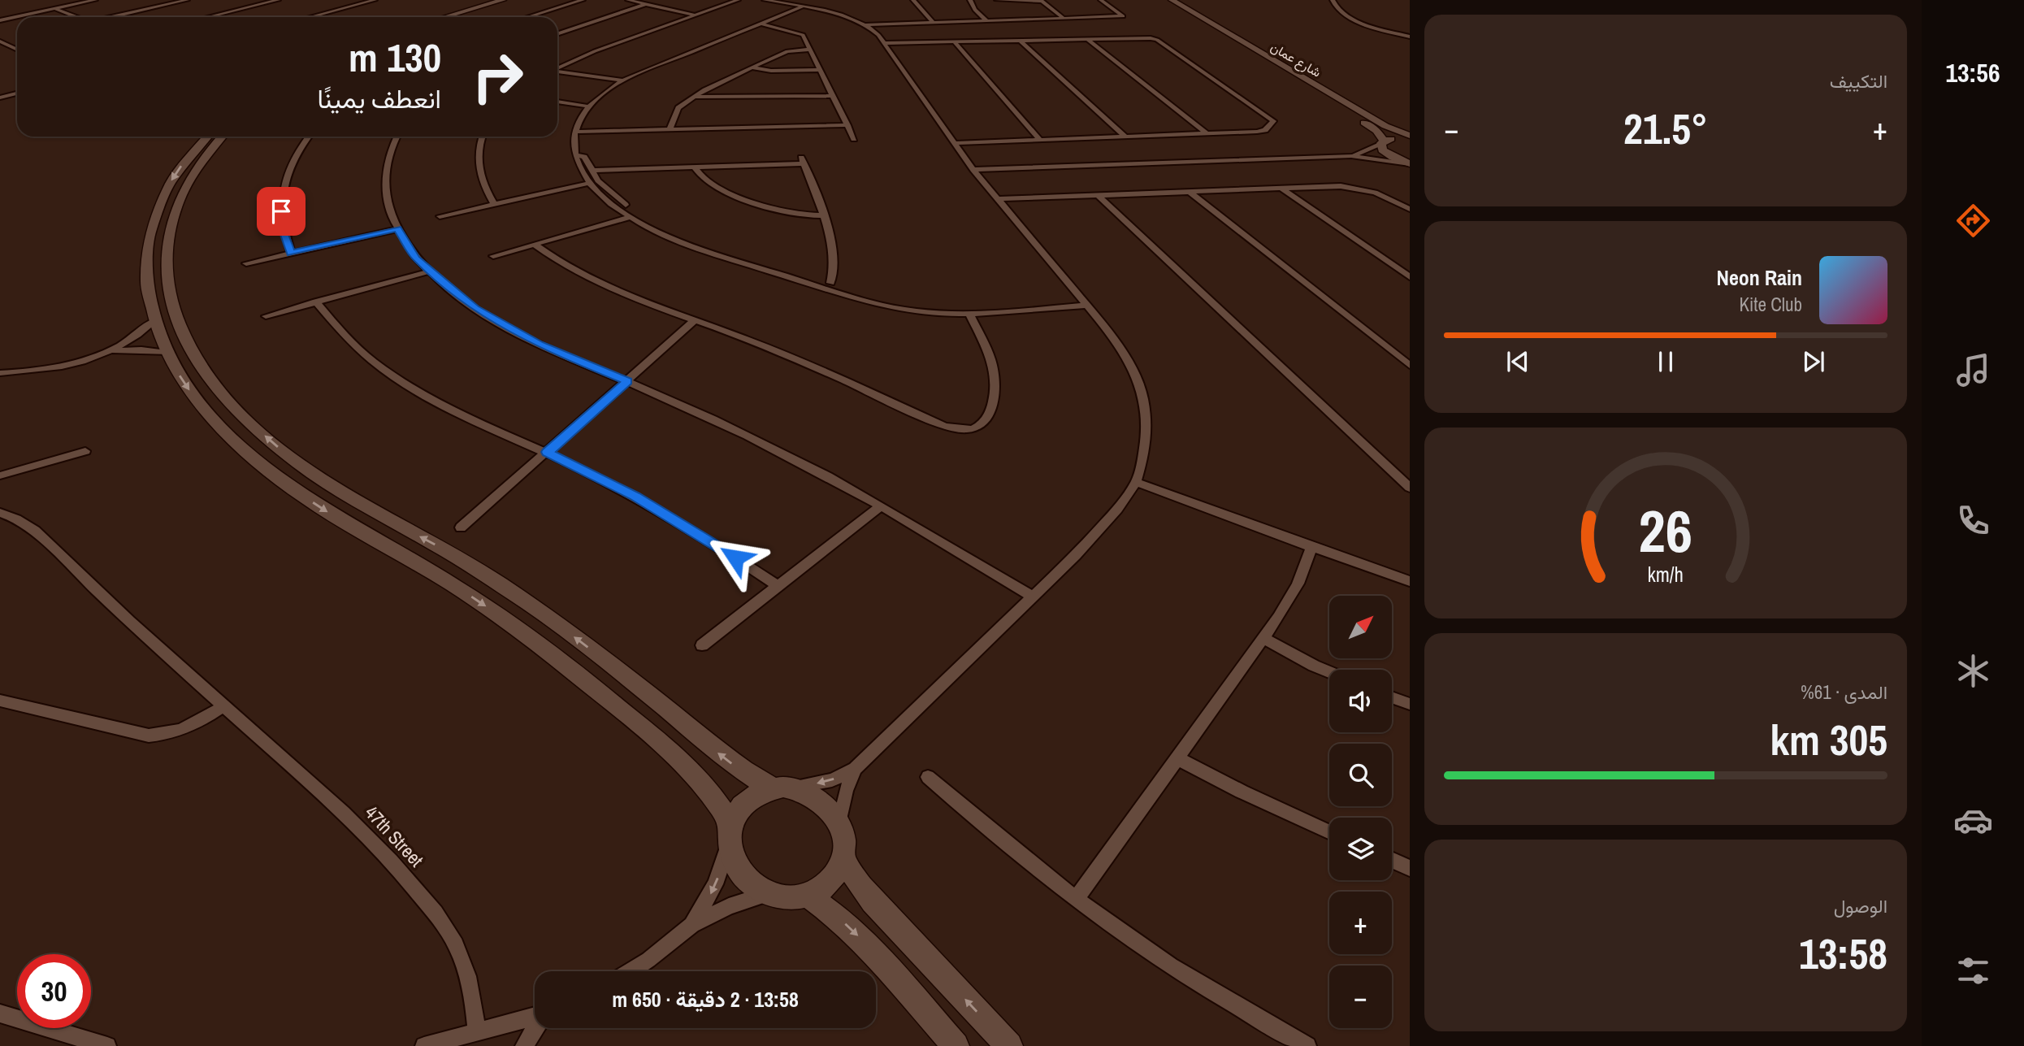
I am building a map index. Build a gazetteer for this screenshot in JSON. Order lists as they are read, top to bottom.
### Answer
{
  "streets": {
    "street": ["شارع عمان", "47th Street"]
  },
  "north": "top right",
  "page": {
    "tabs": "13:56",
    "tile": [
      "التكييف",
      ["المدى · 61%", "305 km"],
      ["الوصول", "13:58"]
    ],
    "turn": ["130 m", "انعطف يمينًا"],
    "heat": ["−", "21.5°", "+"],
    "song": ["Neon Rain", "Kite Club"],
    "map_buttons": ["+", "−"],
    "limit": "30",
    "trip": "13:58 · 2 دقيقة · 650 m",
    "gauge": ["26", "km/h"]
  }
}
